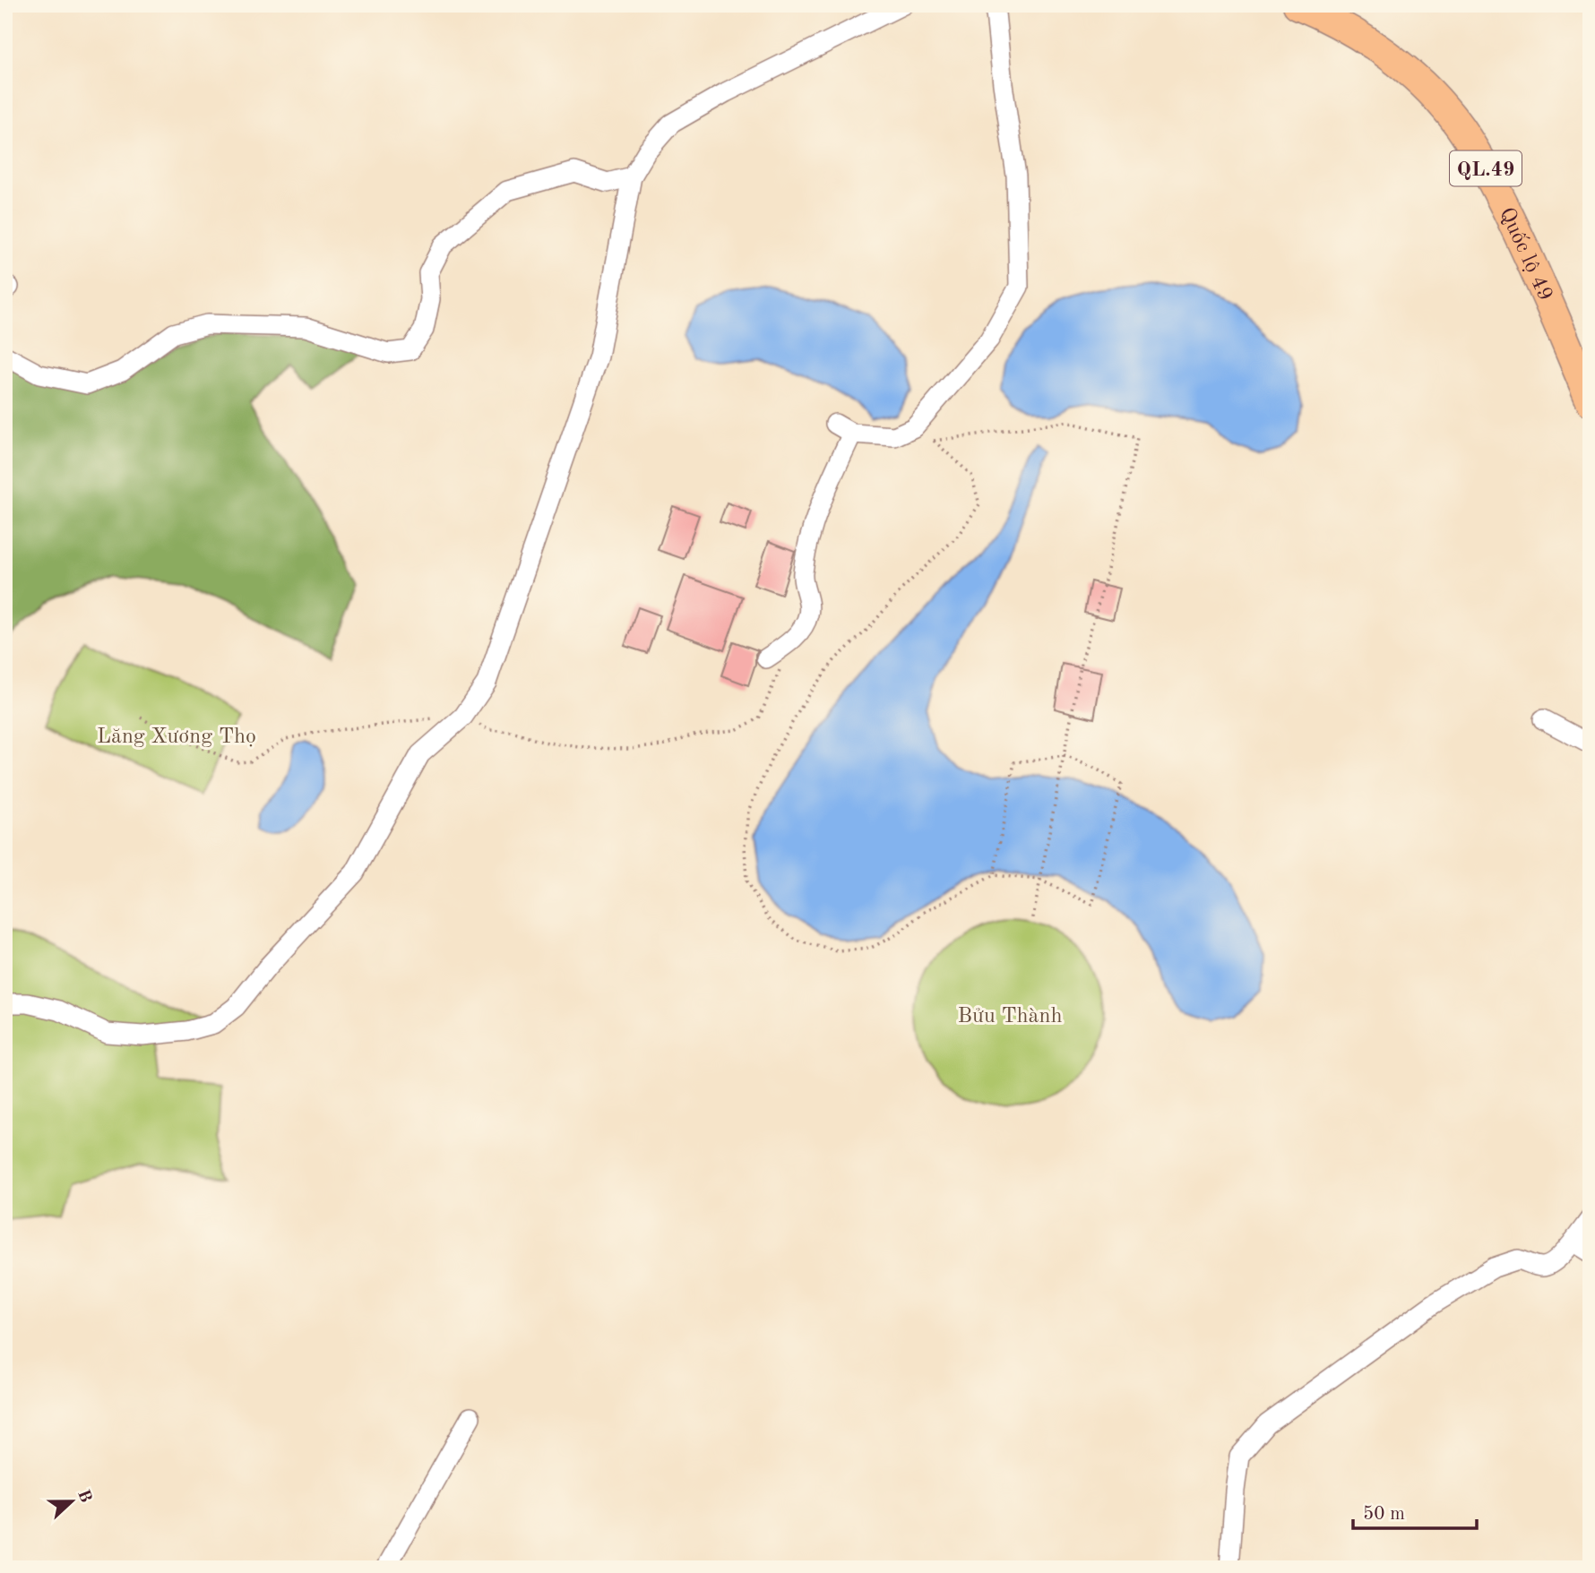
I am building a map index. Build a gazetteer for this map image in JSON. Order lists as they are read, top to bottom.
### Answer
{
  "streets": {
    "highway": ["QL.49", "Quốc lộ 49"]
  },
  "parks": ["Lăng Xương Thọ", "Bửu Thành"],
  "scale_bar": "50 m",
  "north": "right"
}
